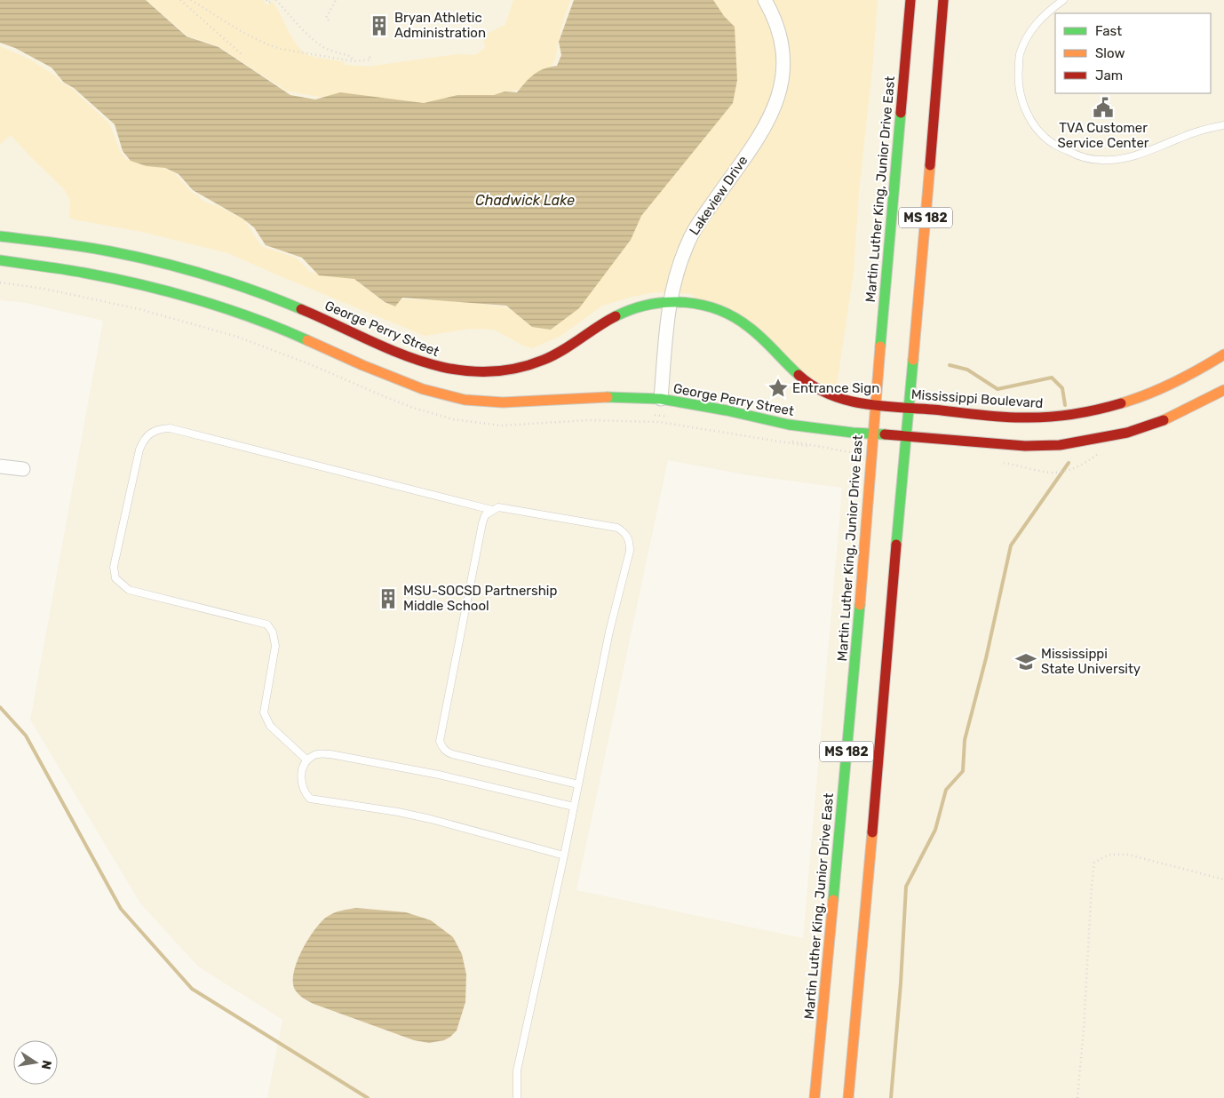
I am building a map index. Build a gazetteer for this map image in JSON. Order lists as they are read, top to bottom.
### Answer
{
  "streets": {
    "street": [
      "Martin Luther King, Junior Drive East",
      "Lakeview Drive",
      "MS 182",
      "George Perry Street",
      "Mississippi Boulevard"
    ]
  },
  "crossings": [
    ["Martin Luther King, Junior Drive East", "George Perry Street"],
    ["Martin Luther King, Junior Drive East", "Mississippi Boulevard"],
    ["Lakeview Drive", "George Perry Street"],
    ["MS 182", "Mississippi Boulevard"],
    ["George Perry Street", "Mississippi Boulevard"]
  ],
  "water": ["Chadwick Lake"],
  "places": {
    "building": ["Bryan Athletic Administration", "MSU-SOCSD Partnership Middle School"],
    "public building": ["TVA Customer Service Center"],
    "place": ["Entrance Sign"],
    "school or university": ["Mississippi State University"]
  },
  "legend": ["Fast", "Slow", "Jam"],
  "north": "right"
}
